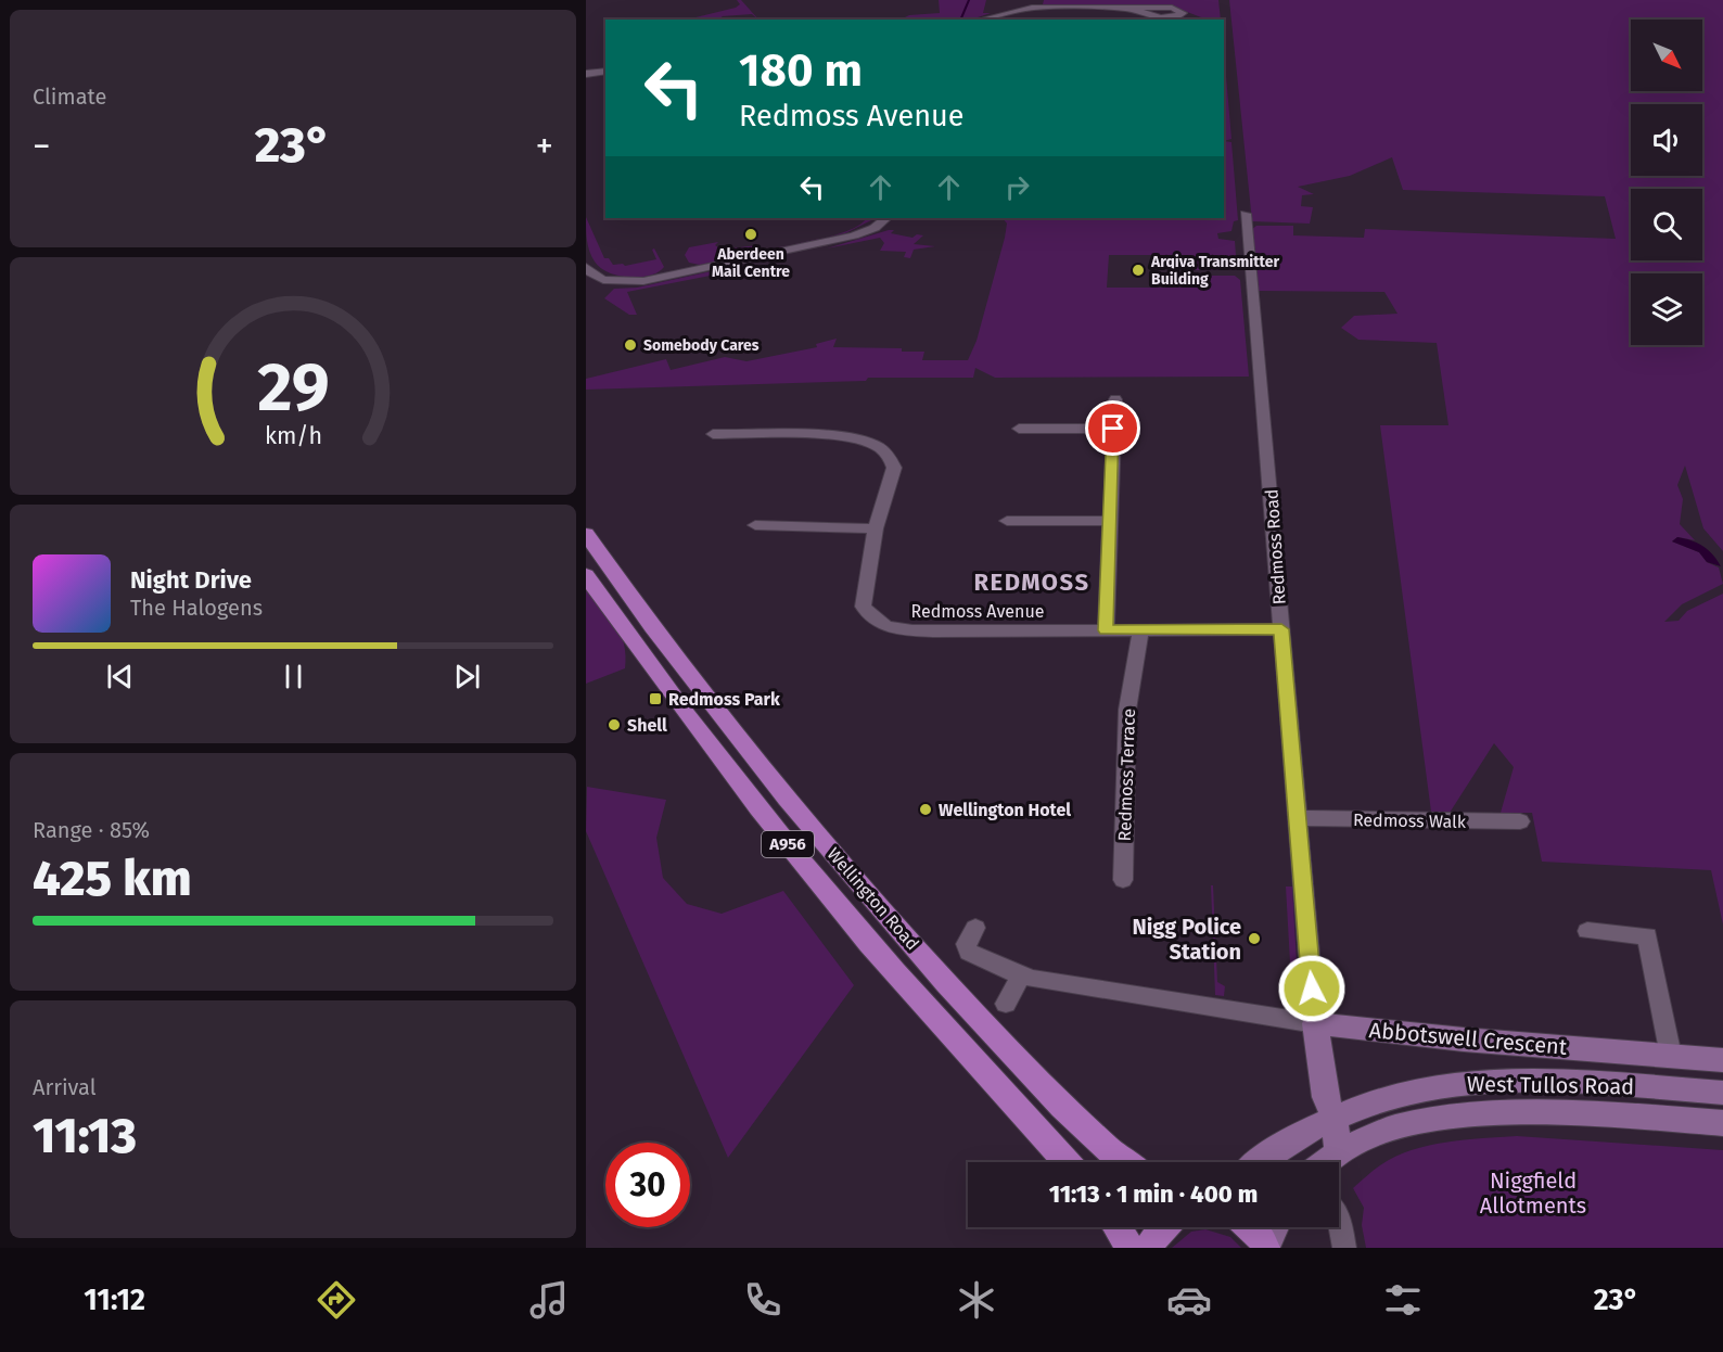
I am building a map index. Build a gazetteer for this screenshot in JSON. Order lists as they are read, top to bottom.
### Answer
{
  "streets": {
    "main road": [
      "Redmoss Road",
      "A956",
      "Wellington Road",
      "Abbotswell Crescent",
      "West Tullos Road"
    ],
    "street": ["Redmoss Avenue", "Redmoss Terrace", "Redmoss Walk"]
  },
  "crossings": [
    ["Redmoss Road", "Redmoss Avenue"],
    ["Redmoss Road", "Redmoss Walk"],
    ["Redmoss Road", "Abbotswell Crescent"],
    ["Redmoss Road", "West Tullos Road"],
    ["Redmoss Avenue", "Redmoss Terrace"]
  ],
  "districts": ["REDMOSS"],
  "parks": ["Niggfield Allotments"],
  "places": {
    "other": [
      "Aberdeen Mail Centre",
      "Arqiva Transmitter Building",
      "Somebody Cares",
      "Shell",
      "Wellington Hotel",
      "Nigg Police Station"
    ],
    "transit": ["Redmoss Park"]
  },
  "north": "bottom right",
  "page": {
    "tile": [
      "Climate",
      ["Range · 85%", "425 km"],
      ["Arrival", "11:13"]
    ],
    "turn": ["180 m", "Redmoss Avenue"],
    "heat": ["−", "23°", "+"],
    "song": ["Night Drive", "The Halogens"],
    "limit": "30",
    "trip": "11:13 · 1 min · 400 m",
    "tabs": ["11:12", "23°"],
    "gauge": ["29", "km/h"]
  }
}
